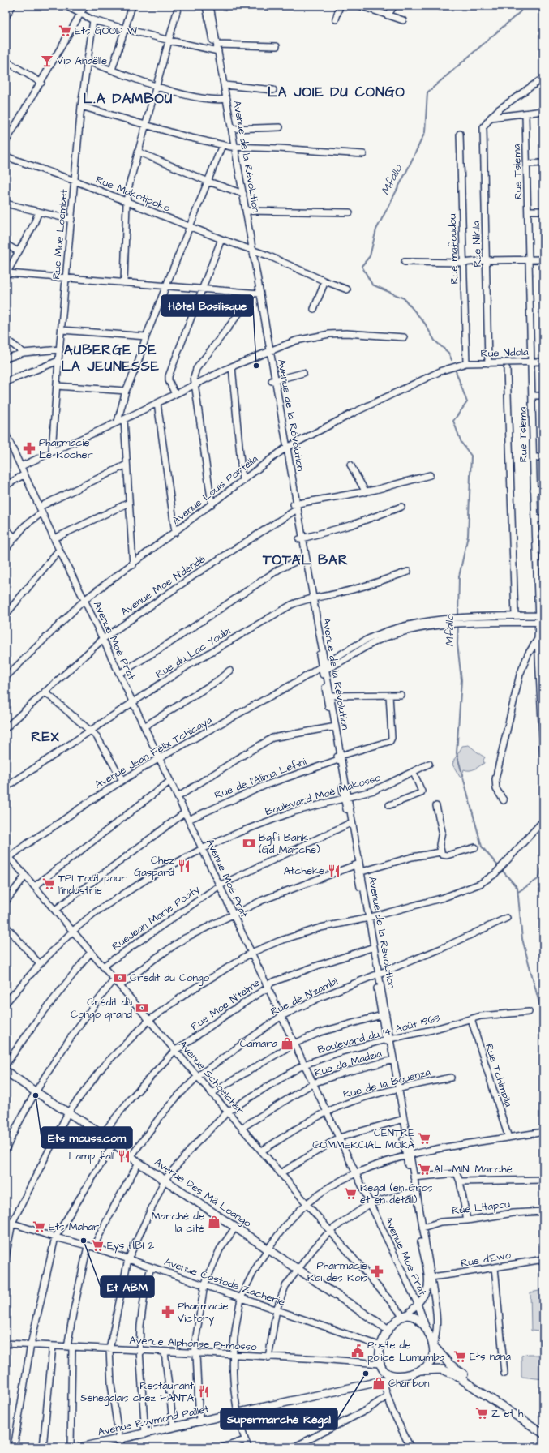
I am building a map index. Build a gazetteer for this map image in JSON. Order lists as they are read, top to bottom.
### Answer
{
  "streets": {
    "main road": ["Avenue Des Mâ Loango", "Avenue Raymond Paillet"],
    "street": [
      "Avenue de la Révolution",
      "Rue Tsiema",
      "Rue Makotipoko",
      "Rue Moe Loembet",
      "Rue Nikila",
      "Rue mafoudou",
      "Rue Ndola",
      "Avenue Louis Portella",
      "Avenue Moe N'déndé",
      "Avenue Moé Prat",
      "Rue du Lac Youbi",
      "Avenue Jean Félix Tchicaya",
      "Rue de l'Alima Lefini",
      "Boulevard Moé Makosso",
      "RueJean Marie Poaty",
      "Rue de N'zambi",
      "Rue Moe N'telme",
      "Boulevard du 14 Août 1963",
      "Rue de Madzia",
      "Rue Tchimpila",
      "Avenue Schoelcher",
      "Rue de la Bouenza",
      "Rue Litapou",
      "Rue d'Ewo",
      "Avenue Costode Zacherie",
      "Avenue Alphonse Pemosso"
    ]
  },
  "crossings": [
    ["Avenue de la Révolution", "Rue Makotipoko"],
    ["Avenue de la Révolution", "Avenue Louis Portella"],
    ["Avenue de la Révolution", "Avenue Moe N'déndé"],
    ["Avenue de la Révolution", "Avenue Moé Prat"],
    ["Avenue de la Révolution", "Rue du Lac Youbi"],
    ["Avenue de la Révolution", "Avenue Jean Félix Tchicaya"],
    ["Avenue de la Révolution", "Rue de l'Alima Lefini"],
    ["Avenue de la Révolution", "Boulevard Moé Makosso"],
    ["Avenue de la Révolution", "RueJean Marie Poaty"],
    ["Avenue de la Révolution", "Rue de N'zambi"],
    ["Avenue de la Révolution", "Rue Moe N'telme"],
    ["Avenue de la Révolution", "Boulevard du 14 Août 1963"],
    ["Avenue de la Révolution", "Rue de Madzia"],
    ["Avenue de la Révolution", "Avenue Schoelcher"],
    ["Avenue de la Révolution", "Rue de la Bouenza"],
    ["Avenue de la Révolution", "Avenue Des Mâ Loango"],
    ["Avenue de la Révolution", "Rue Litapou"],
    ["Avenue de la Révolution", "Rue d'Ewo"],
    ["Avenue de la Révolution", "Avenue Costode Zacherie"],
    ["Avenue de la Révolution", "Avenue Alphonse Pemosso"],
    ["Avenue de la Révolution", "Avenue Raymond Paillet"],
    ["Rue Tsiema", "Rue Ndola"],
    ["Rue Makotipoko", "Rue Moe Loembet"],
    ["Rue Nikila", "Rue Ndola"],
    ["Rue mafoudou", "Rue Ndola"],
    ["Rue mafoudou", "Avenue Louis Portella"],
    ["Rue Ndola", "Avenue Louis Portella"],
    ["Avenue Louis Portella", "Avenue Moé Prat"],
    ["Avenue Moe N'déndé", "Avenue Moé Prat"],
    ["Avenue Moé Prat", "Rue du Lac Youbi"],
    ["Avenue Moé Prat", "Avenue Jean Félix Tchicaya"],
    ["Avenue Moé Prat", "Rue de l'Alima Lefini"],
    ["Avenue Moé Prat", "Boulevard Moé Makosso"],
    ["Avenue Moé Prat", "RueJean Marie Poaty"],
    ["Avenue Moé Prat", "Rue de N'zambi"],
    ["Avenue Moé Prat", "Rue Moe N'telme"],
    ["Avenue Moé Prat", "Boulevard du 14 Août 1963"],
    ["Avenue Moé Prat", "Rue de Madzia"],
    ["Avenue Moé Prat", "Avenue Schoelcher"],
    ["Avenue Moé Prat", "Rue de la Bouenza"],
    ["Avenue Moé Prat", "Avenue Des Mâ Loango"],
    ["Avenue Moé Prat", "Avenue Costode Zacherie"],
    ["Avenue Moé Prat", "Avenue Alphonse Pemosso"],
    ["Avenue Moé Prat", "Avenue Raymond Paillet"],
    ["Avenue Jean Félix Tchicaya", "Avenue Schoelcher"],
    ["Boulevard Moé Makosso", "Avenue Schoelcher"],
    ["RueJean Marie Poaty", "Avenue Schoelcher"],
    ["Rue de N'zambi", "Avenue Schoelcher"],
    ["Rue de N'zambi", "Avenue Des Mâ Loango"],
    ["Rue Moe N'telme", "Avenue Schoelcher"],
    ["Rue Moe N'telme", "Avenue Des Mâ Loango"],
    ["Boulevard du 14 Août 1963", "Rue Tchimpila"],
    ["Boulevard du 14 Août 1963", "Avenue Schoelcher"],
    ["Boulevard du 14 Août 1963", "Avenue Des Mâ Loango"],
    ["Boulevard du 14 Août 1963", "Avenue Costode Zacherie"],
    ["Boulevard du 14 Août 1963", "Avenue Alphonse Pemosso"],
    ["Boulevard du 14 Août 1963", "Avenue Raymond Paillet"],
    ["Rue de Madzia", "Avenue Schoelcher"],
    ["Avenue Schoelcher", "Rue de la Bouenza"],
    ["Avenue Schoelcher", "Avenue Des Mâ Loango"],
    ["Avenue Schoelcher", "Avenue Costode Zacherie"],
    ["Avenue Schoelcher", "Avenue Alphonse Pemosso"],
    ["Avenue Schoelcher", "Avenue Raymond Paillet"],
    ["Avenue Des Mâ Loango", "Avenue Costode Zacherie"],
    ["Avenue Des Mâ Loango", "Avenue Alphonse Pemosso"],
    ["Avenue Des Mâ Loango", "Avenue Raymond Paillet"],
    ["Avenue Costode Zacherie", "Avenue Alphonse Pemosso"],
    ["Avenue Costode Zacherie", "Avenue Raymond Paillet"],
    ["Avenue Alphonse Pemosso", "Avenue Raymond Paillet"]
  ],
  "districts": [
    "LA JOIE DU CONGO",
    "L.A DAMBOU",
    "AUBERGE DE LA JEUNESSE",
    "TOTAL BAR",
    "REX"
  ],
  "water": ["Mfallo"],
  "places": {
    "supermarket": [
      "Ets GOOD W",
      "TPI Tout pour l'industrie",
      "CENTRE COMMERCIAL MOKA",
      "AL MINI Marché",
      "Regal (en Gros et en détail)",
      "Ets Mahar",
      "Eys HBI 2",
      "Ets nana",
      "Z et h"
    ],
    "bar": ["Vip Anaëlle"],
    "other": [
      "Hôtel Basilisque",
      "Ets mouss.com",
      "Et ABM",
      "Supermarché Régal"
    ],
    "pharmacy": ["Pharmacie Le Rocher", "Pharmacie Roi des Rois", "Pharmacie Victory"],
    "bank": ["Bgfi Bank (Gd Marche)", "Credit du Congo", "Crédit du Congo grand"],
    "restaurant": [
      "Chez Gaspard",
      "Atcheké",
      "Lamp fall",
      "Restaurant Sénégalais chez FANTA"
    ],
    "shop": ["Camara", "Marché de la cité", "Charbon"],
    "public building": ["Poste de police Lumumba"]
  }
}
